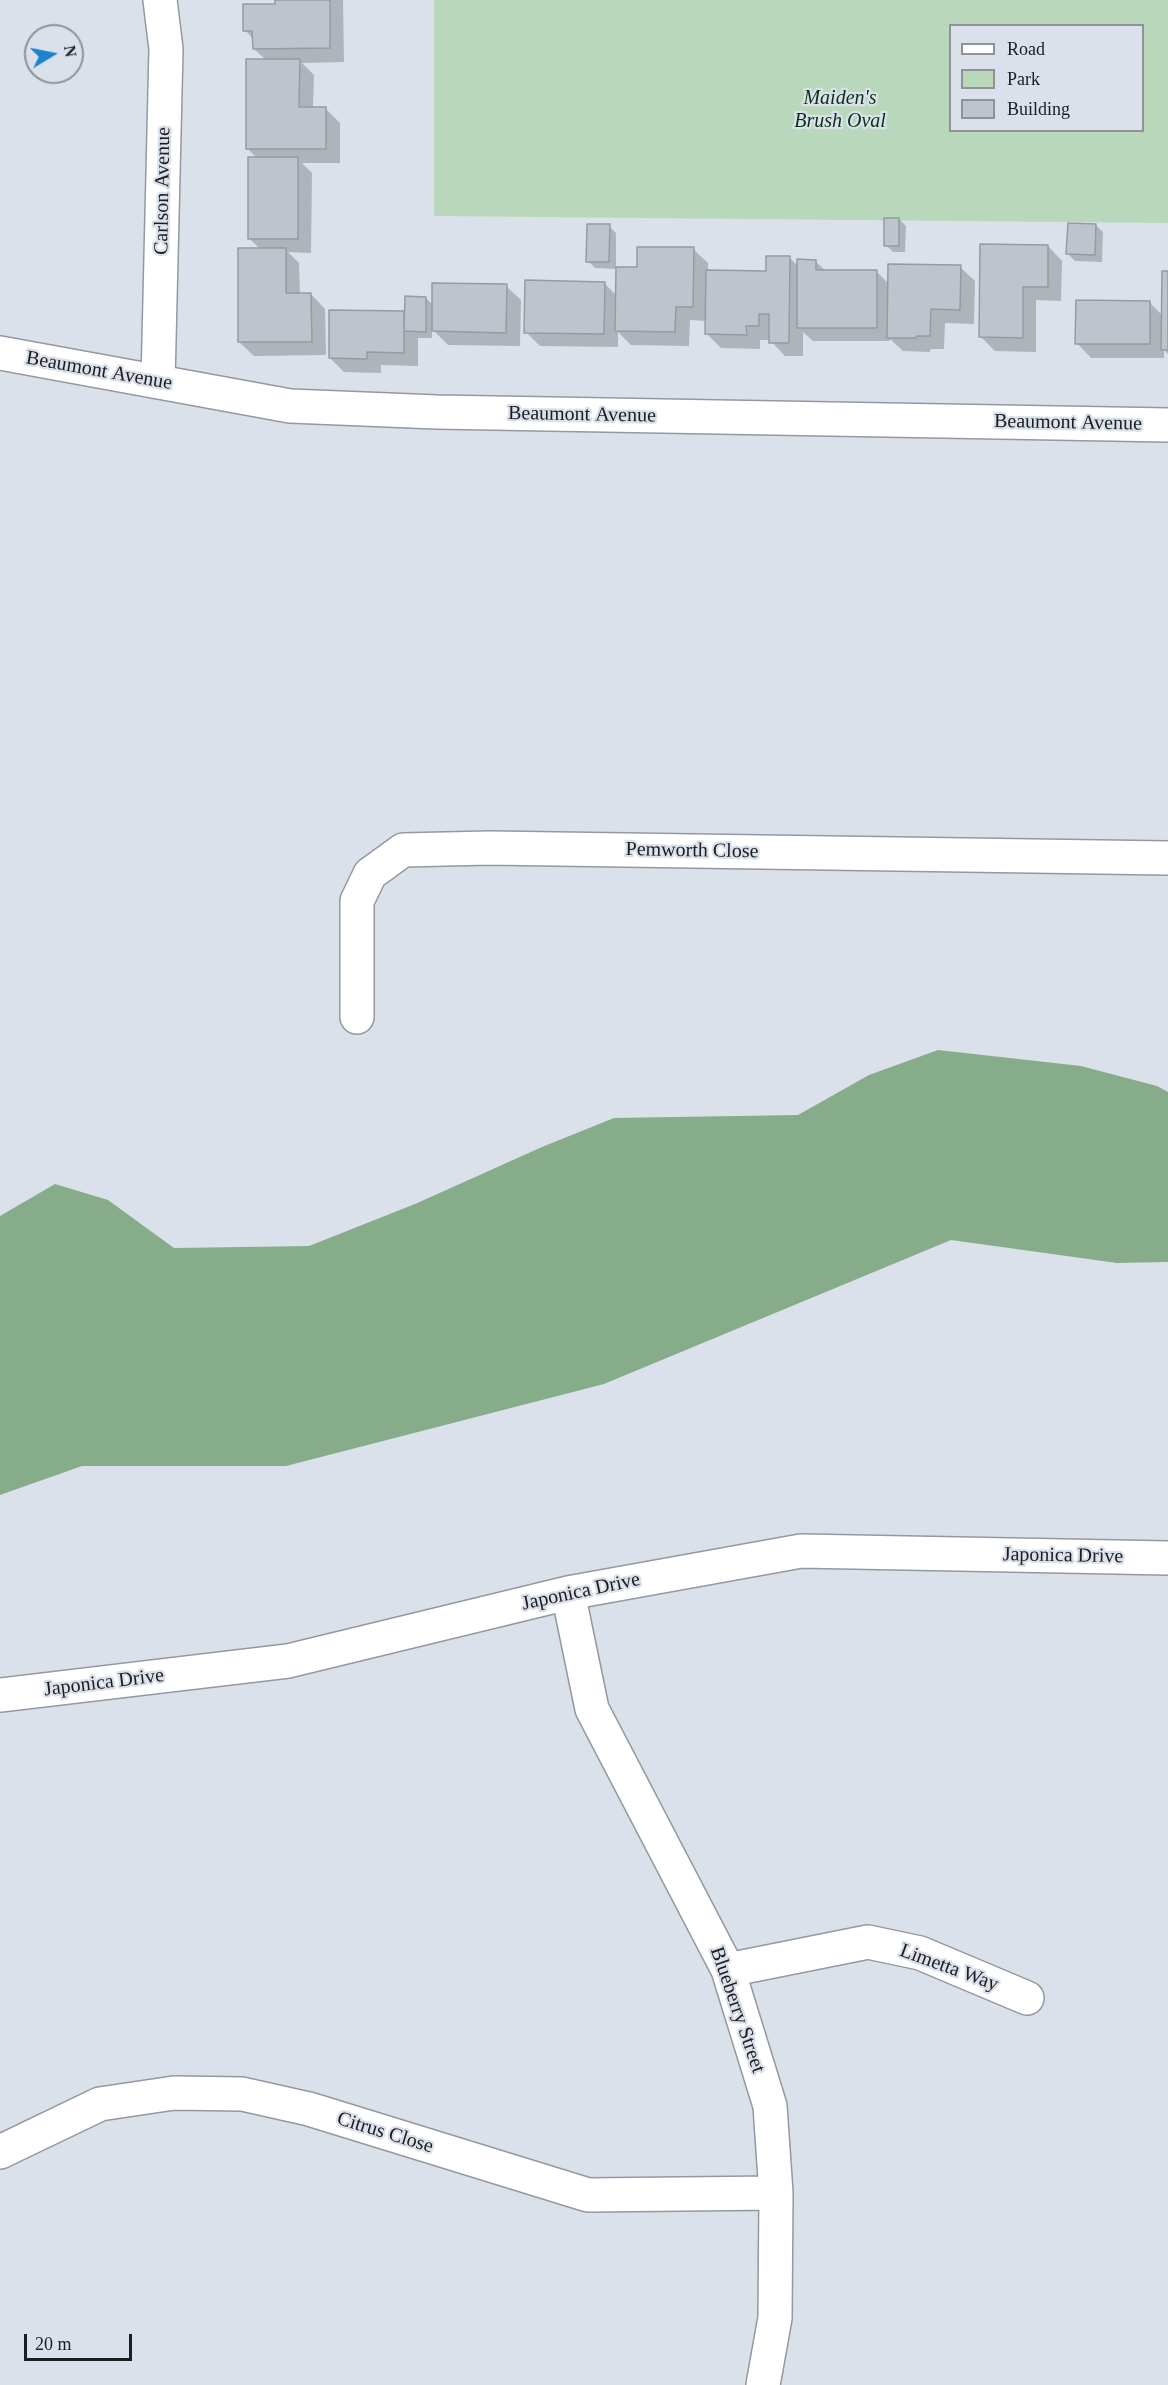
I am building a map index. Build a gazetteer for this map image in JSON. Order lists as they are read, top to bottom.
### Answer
{
  "streets": {
    "street": [
      "Carlson Avenue",
      "Beaumont Avenue",
      "Pemworth Close",
      "Japonica Drive",
      "Limetta Way",
      "Blueberry Street",
      "Citrus Close"
    ]
  },
  "crossings": [
    ["Carlson Avenue", "Beaumont Avenue"],
    ["Japonica Drive", "Blueberry Street"],
    ["Limetta Way", "Blueberry Street"],
    ["Blueberry Street", "Citrus Close"]
  ],
  "parks": ["Maiden's Brush Oval"],
  "legend": ["Road", "Park", "Building"],
  "scale_bar": "20 m",
  "north": "right"
}
